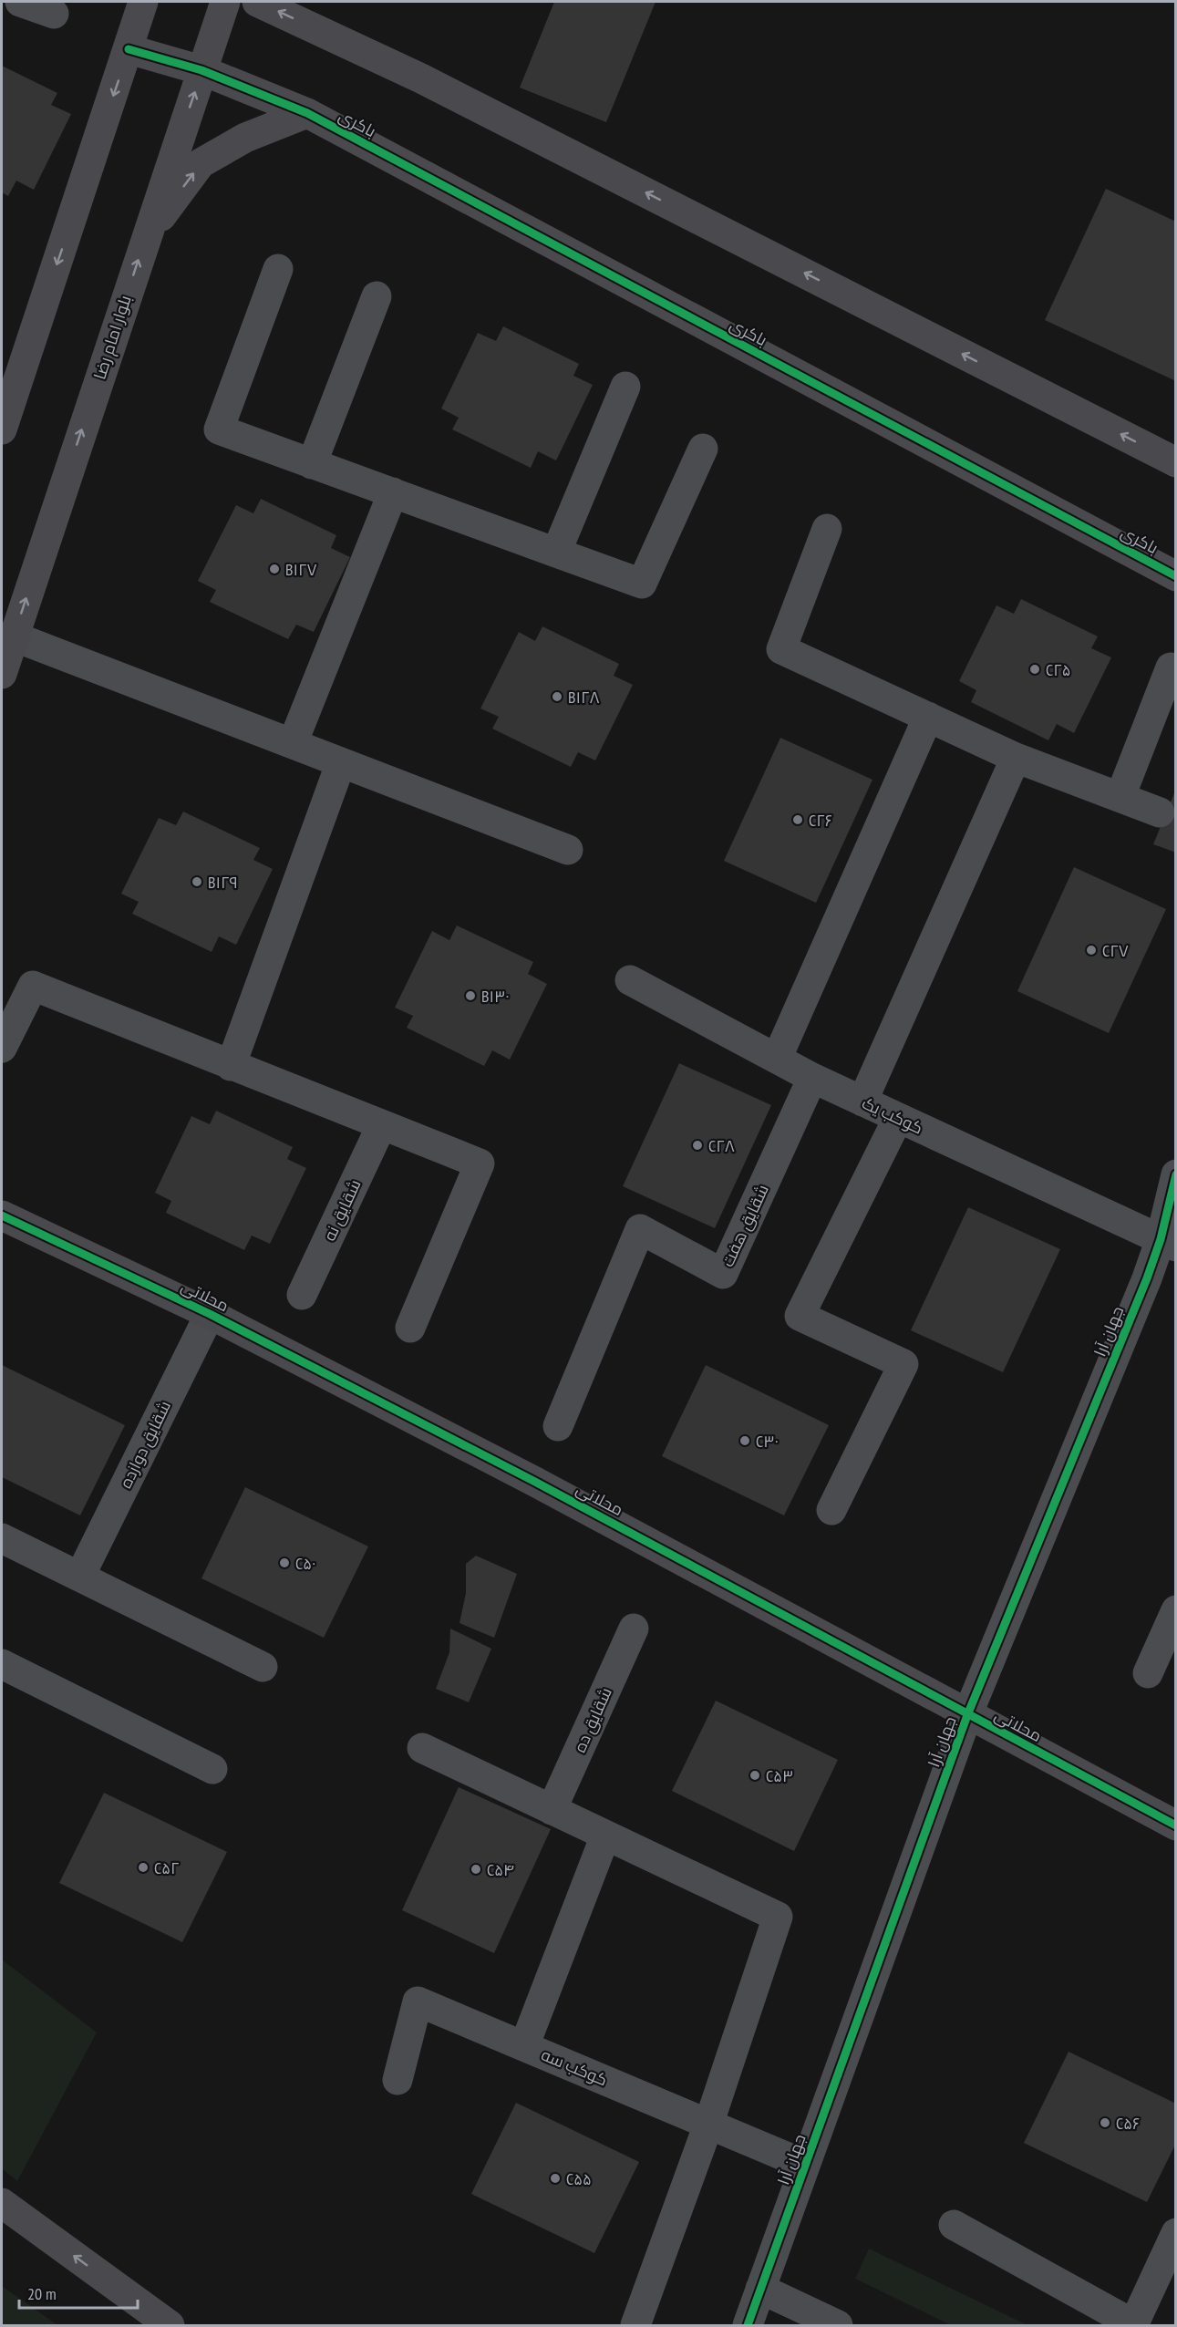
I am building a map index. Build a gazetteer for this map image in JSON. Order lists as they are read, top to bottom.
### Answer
{
  "streets": {
    "street": [
      "باکری",
      "بلوار امام رضا",
      "کوکب یک",
      "شقایق نه",
      "شقایق هفت",
      "محلاتی",
      "جهان آرا",
      "شقایق دوازده",
      "شقایق ده",
      "کوکب سه"
    ]
  },
  "crossings": [
    ["باکری", "بلوار امام رضا"],
    ["کوکب یک", "شقایق هفت"],
    ["کوکب یک", "جهان آرا"],
    ["محلاتی", "جهان آرا"],
    ["محلاتی", "شقایق دوازده"],
    ["جهان آرا", "کوکب سه"]
  ],
  "places": [
    "B۱۲۷",
    "C۲۵",
    "B۱۲۸",
    "C۲۶",
    "B۱۲۹",
    "C۲۷",
    "B۱۳۰",
    "C۲۸",
    "C۳۰",
    "C۵۰",
    "C۵۳",
    "C۵۲",
    "C۵۴",
    "C۵۶",
    "C۵۵"
  ],
  "scale_bar": "20 m"
}
